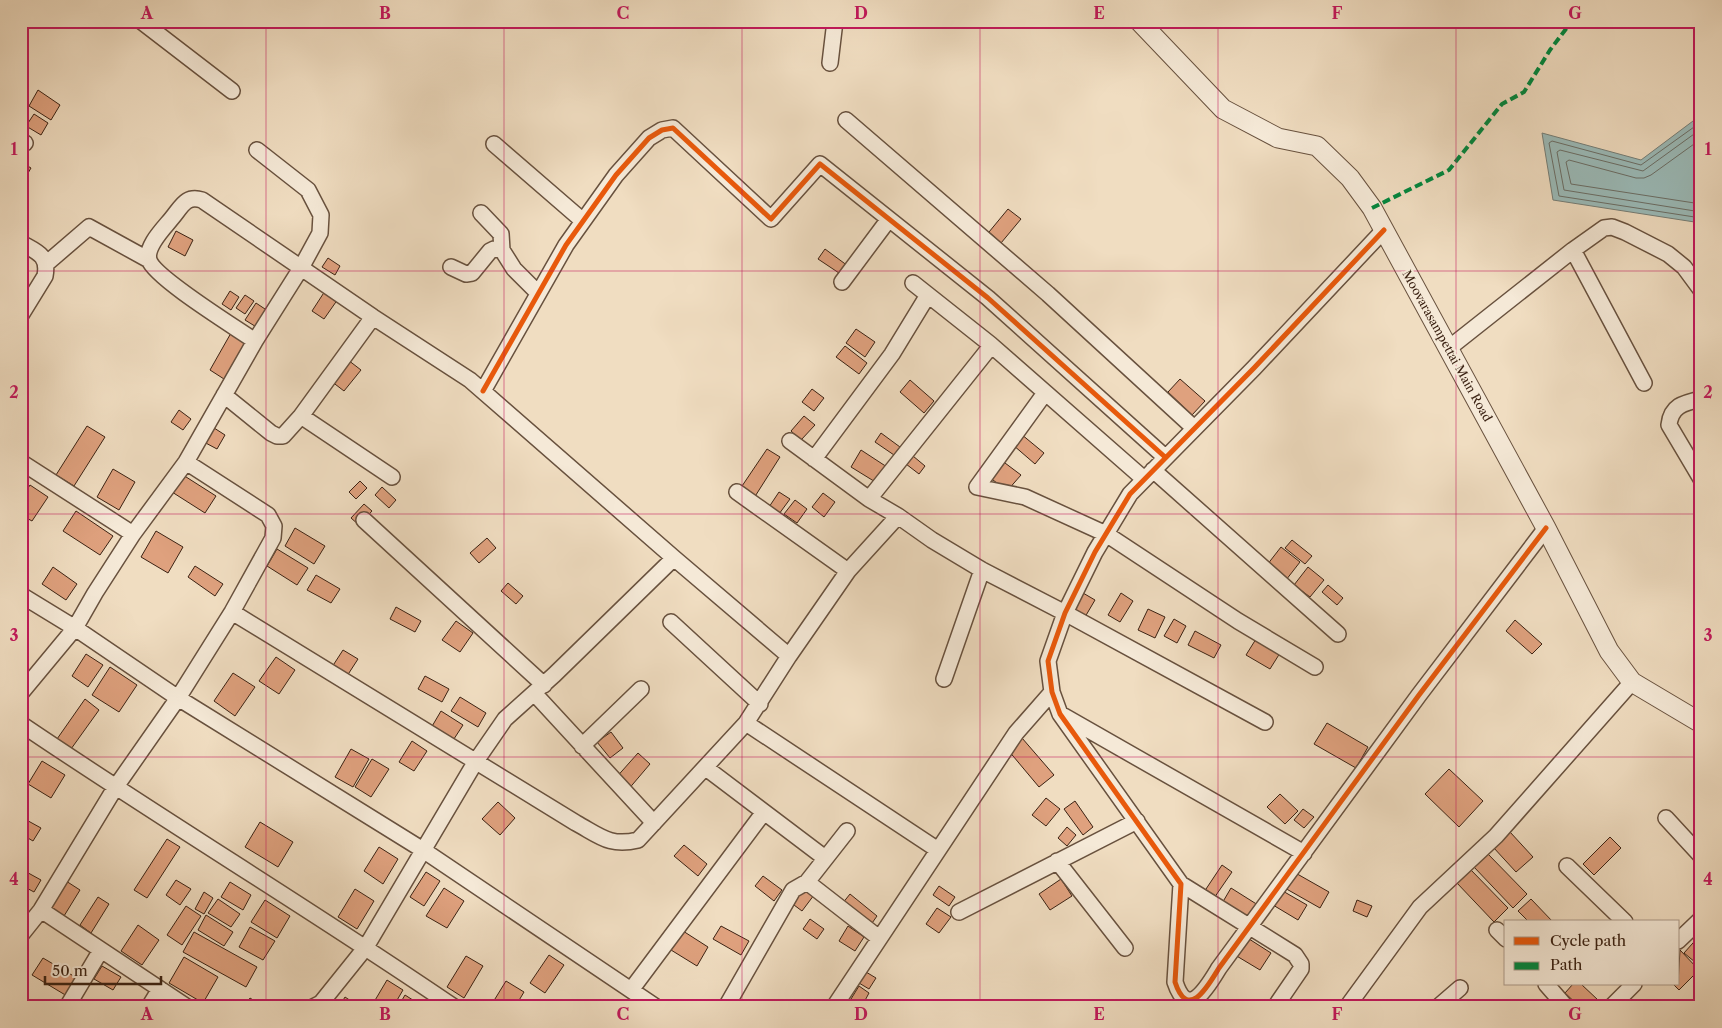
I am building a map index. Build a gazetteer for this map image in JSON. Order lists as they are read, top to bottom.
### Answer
{
  "streets": {
    "street": ["Moovarasampettai Main Road"]
  },
  "legend": ["Cycle path", "Path"],
  "scale_bar": "50 m",
  "grid": {
    "columns": [
      "A",
      "B",
      "C",
      "D",
      "E",
      "F",
      "G"
    ],
    "rows": [
      "1",
      "2",
      "3",
      "4"
    ]
  }
}
